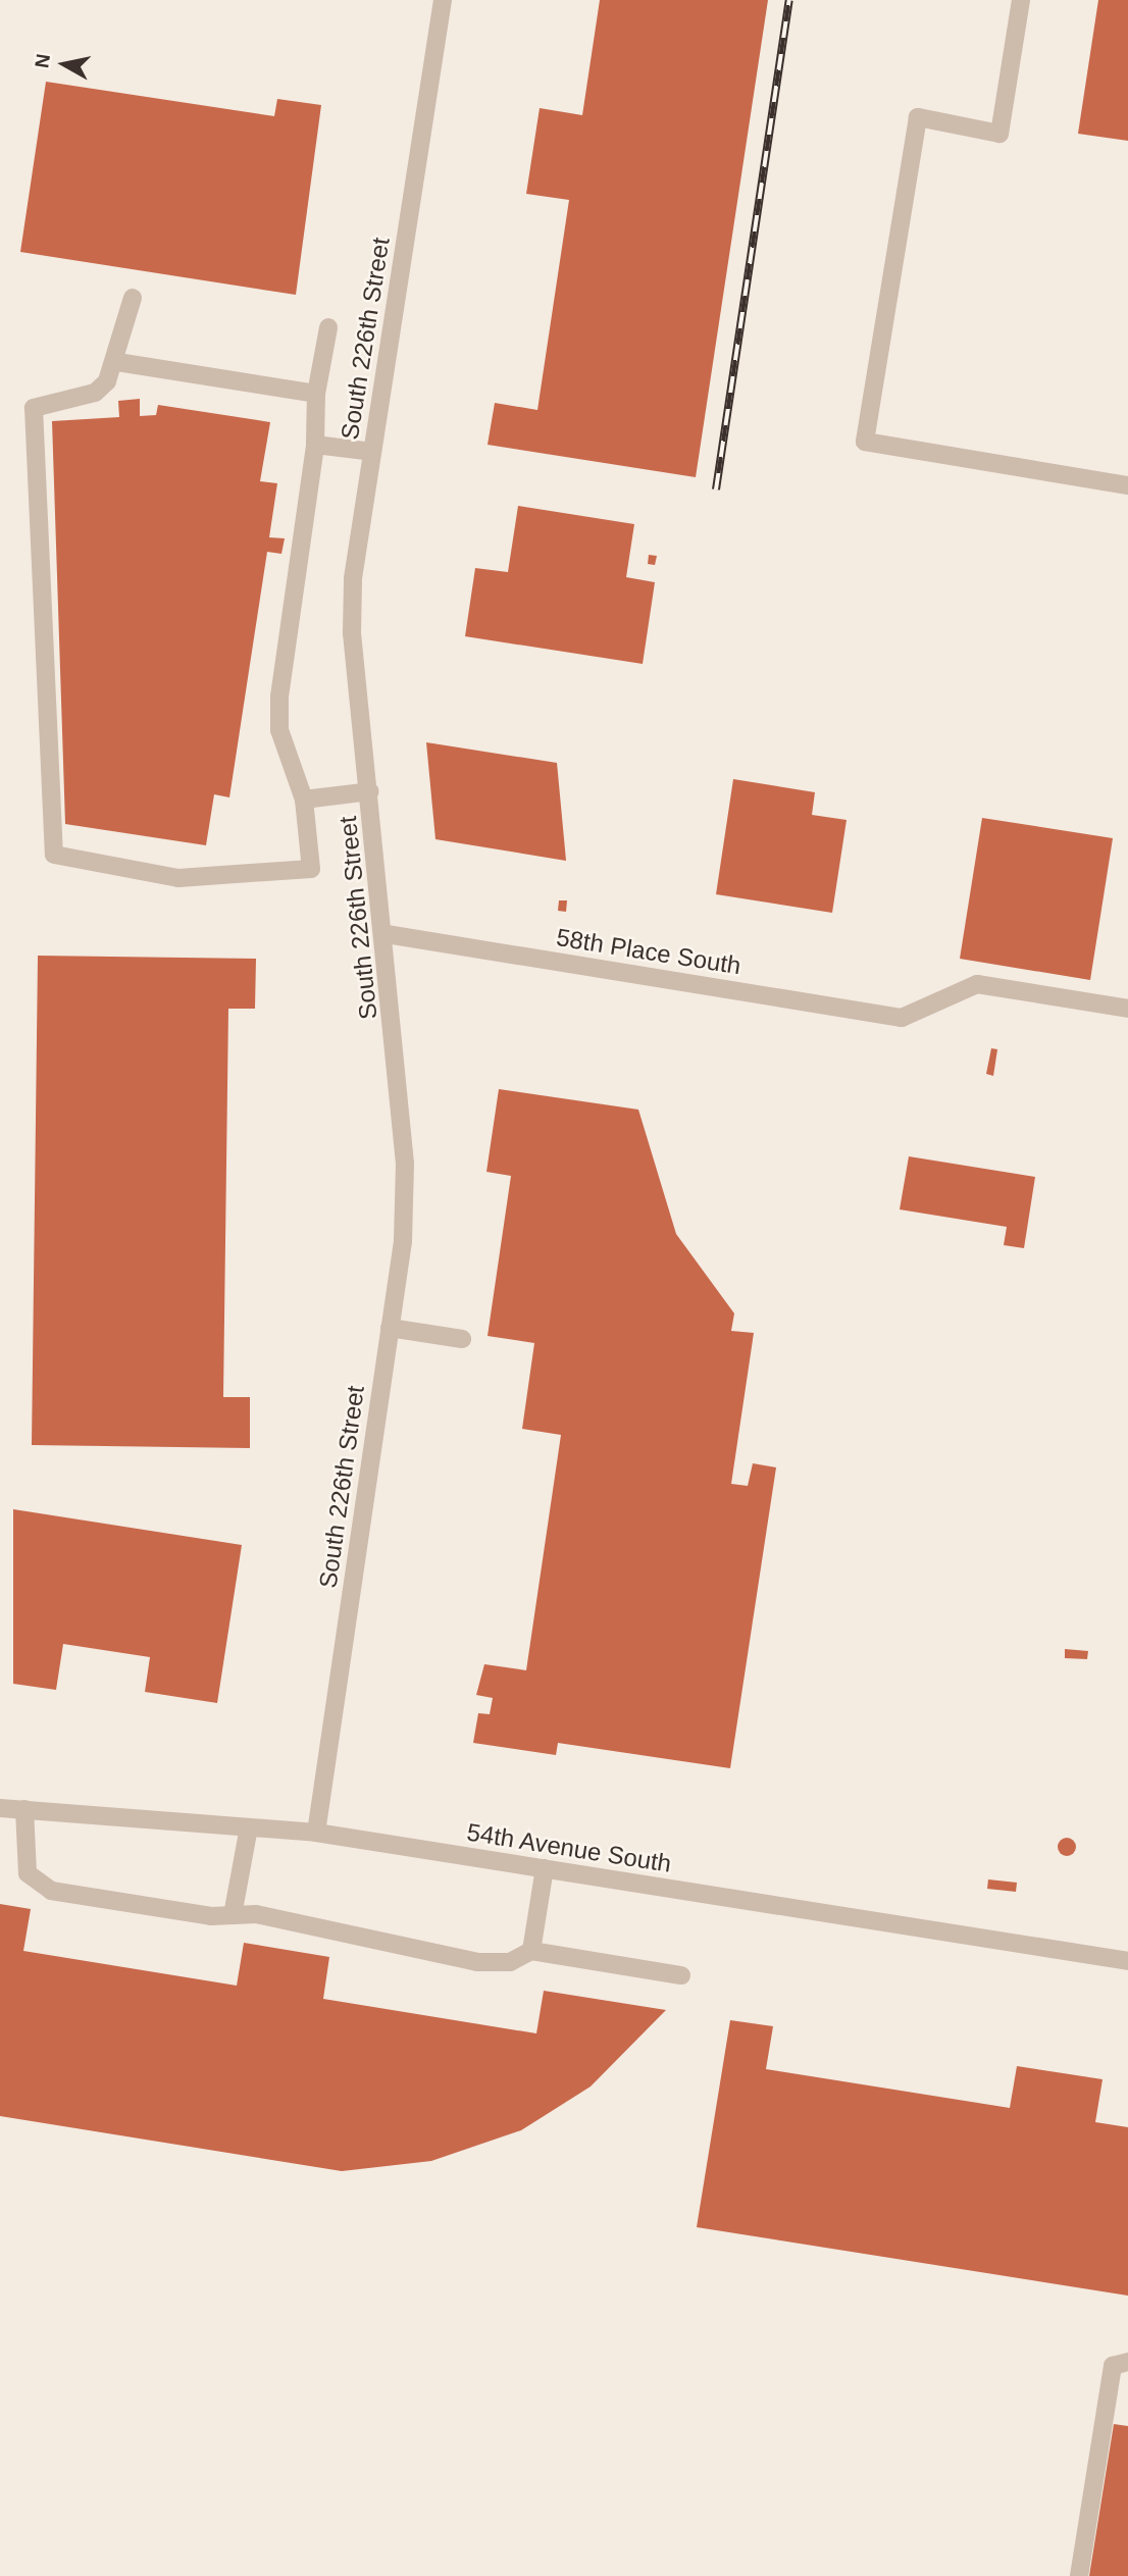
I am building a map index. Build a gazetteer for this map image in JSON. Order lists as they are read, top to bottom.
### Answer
{
  "streets": {
    "street": ["South 226th Street", "58th Place South", "54th Avenue South"]
  },
  "crossings": [
    ["South 226th Street", "58th Place South"],
    ["South 226th Street", "54th Avenue South"]
  ],
  "north": "left"
}
